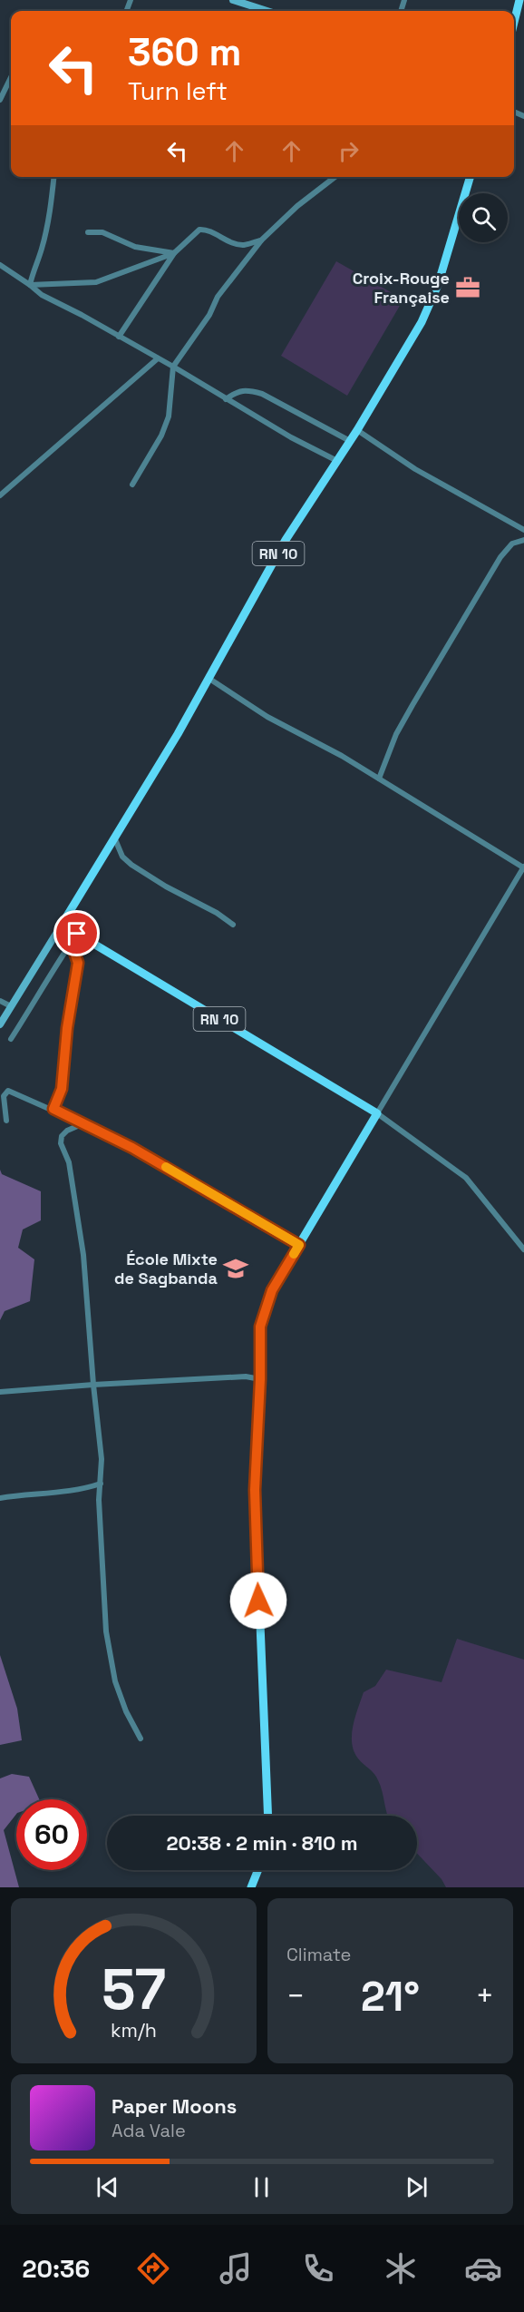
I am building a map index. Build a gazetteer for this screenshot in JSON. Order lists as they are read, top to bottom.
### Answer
{
  "streets": {
    "main road": ["RN 10"]
  },
  "places": {
    "office": ["Croix-Rouge Française"],
    "school or university": ["École Mixte de Sagbanda"]
  },
  "page": {
    "turn": ["360 m", "Turn left"],
    "limit": "60",
    "trip": "20:38 · 2 min · 810 m",
    "tile": "Climate",
    "heat": ["−", "21°", "+"],
    "song": ["Paper Moons", "Ada Vale"],
    "tabs": "20:36",
    "gauge": ["57", "km/h"]
  }
}
